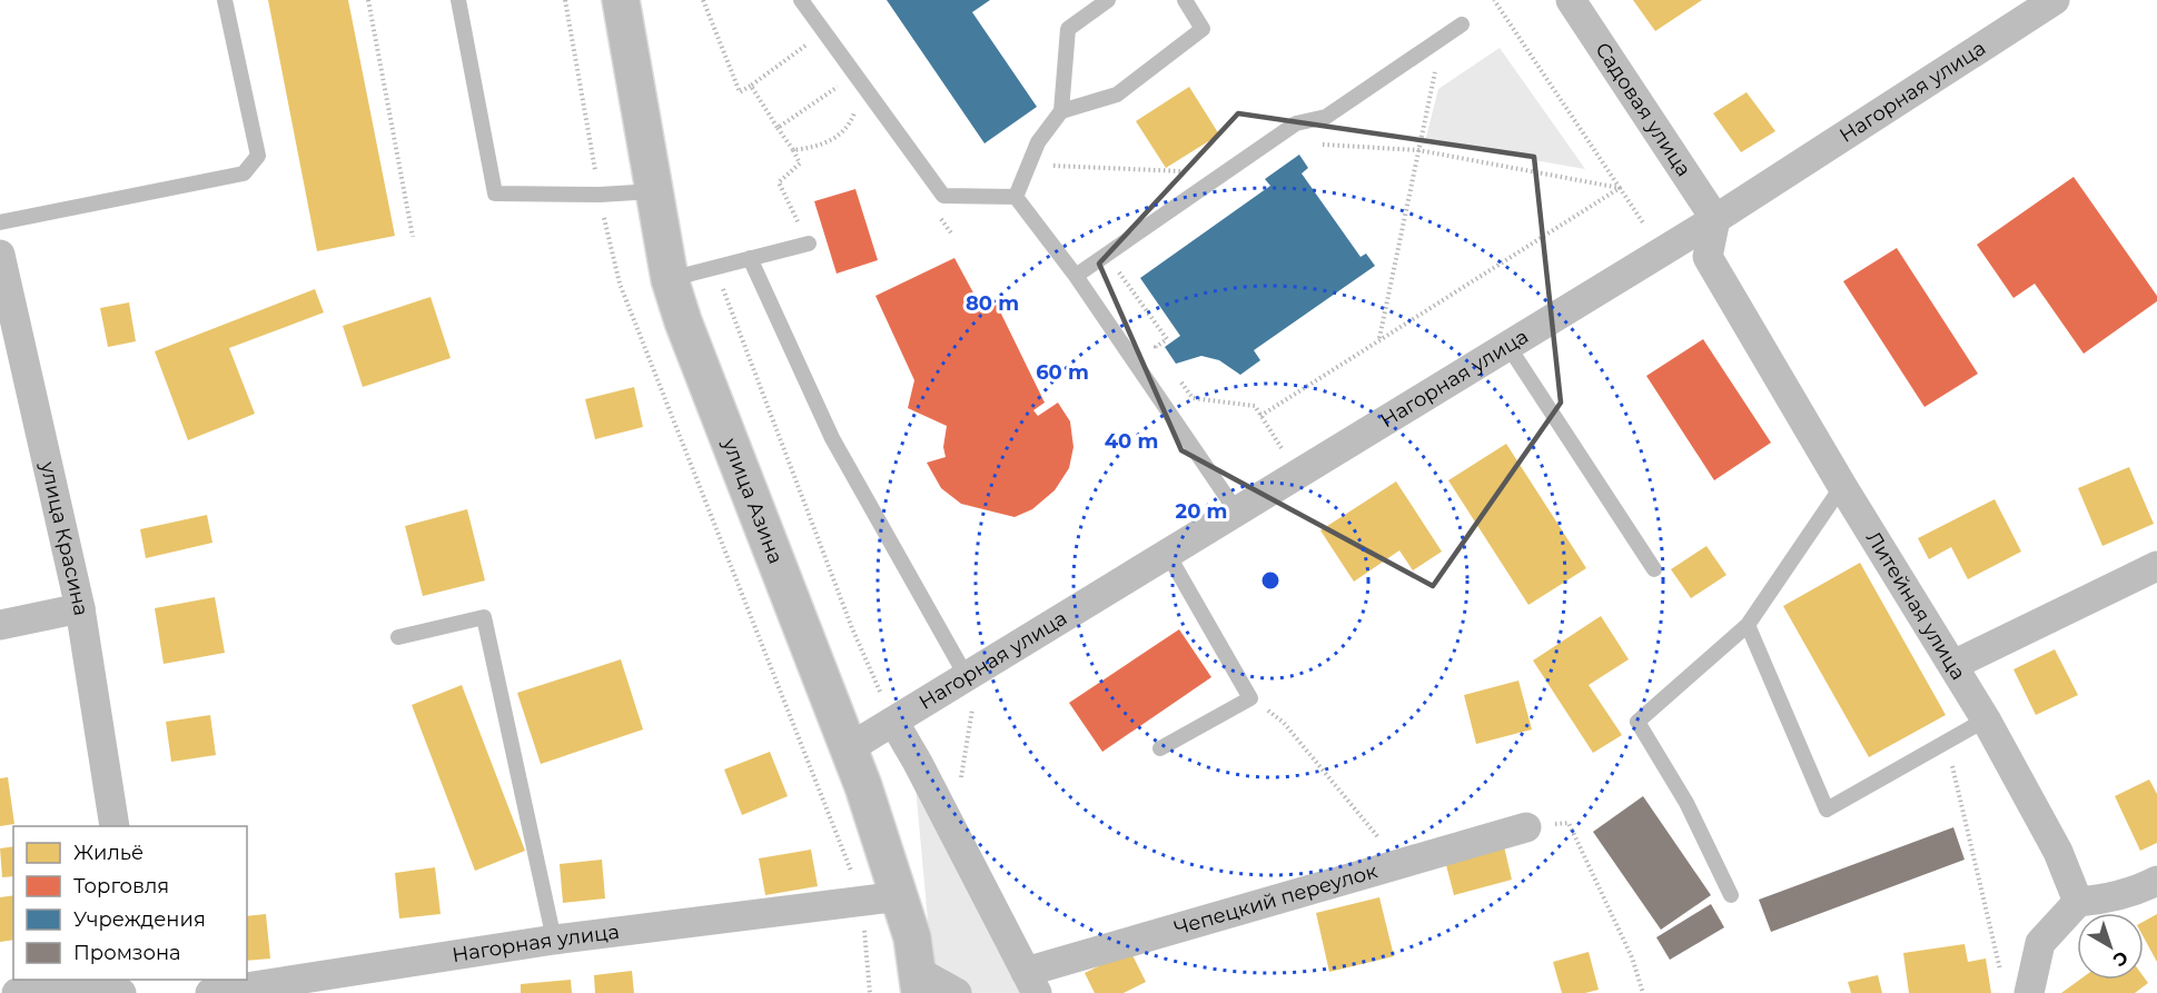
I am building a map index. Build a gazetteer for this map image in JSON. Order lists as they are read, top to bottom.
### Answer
{
  "streets": {
    "main road": ["улица Азина"],
    "street": [
      "Нагорная улица",
      "Садовая улица",
      "улица Красина",
      "Литейная улица",
      "Чепецкий переулок"
    ]
  },
  "crossings": [
    ["Нагорная улица", "Садовая улица"],
    ["Нагорная улица", "улица Азина"],
    ["Нагорная улица", "Литейная улица"],
    ["Садовая улица", "Литейная улица"]
  ],
  "legend": [
    "Жильё",
    "Торговля",
    "Учреждения",
    "Промзона"
  ],
  "north": "bottom right",
  "rings": [
    "80 m",
    "60 m",
    "40 m",
    "20 m"
  ]
}
